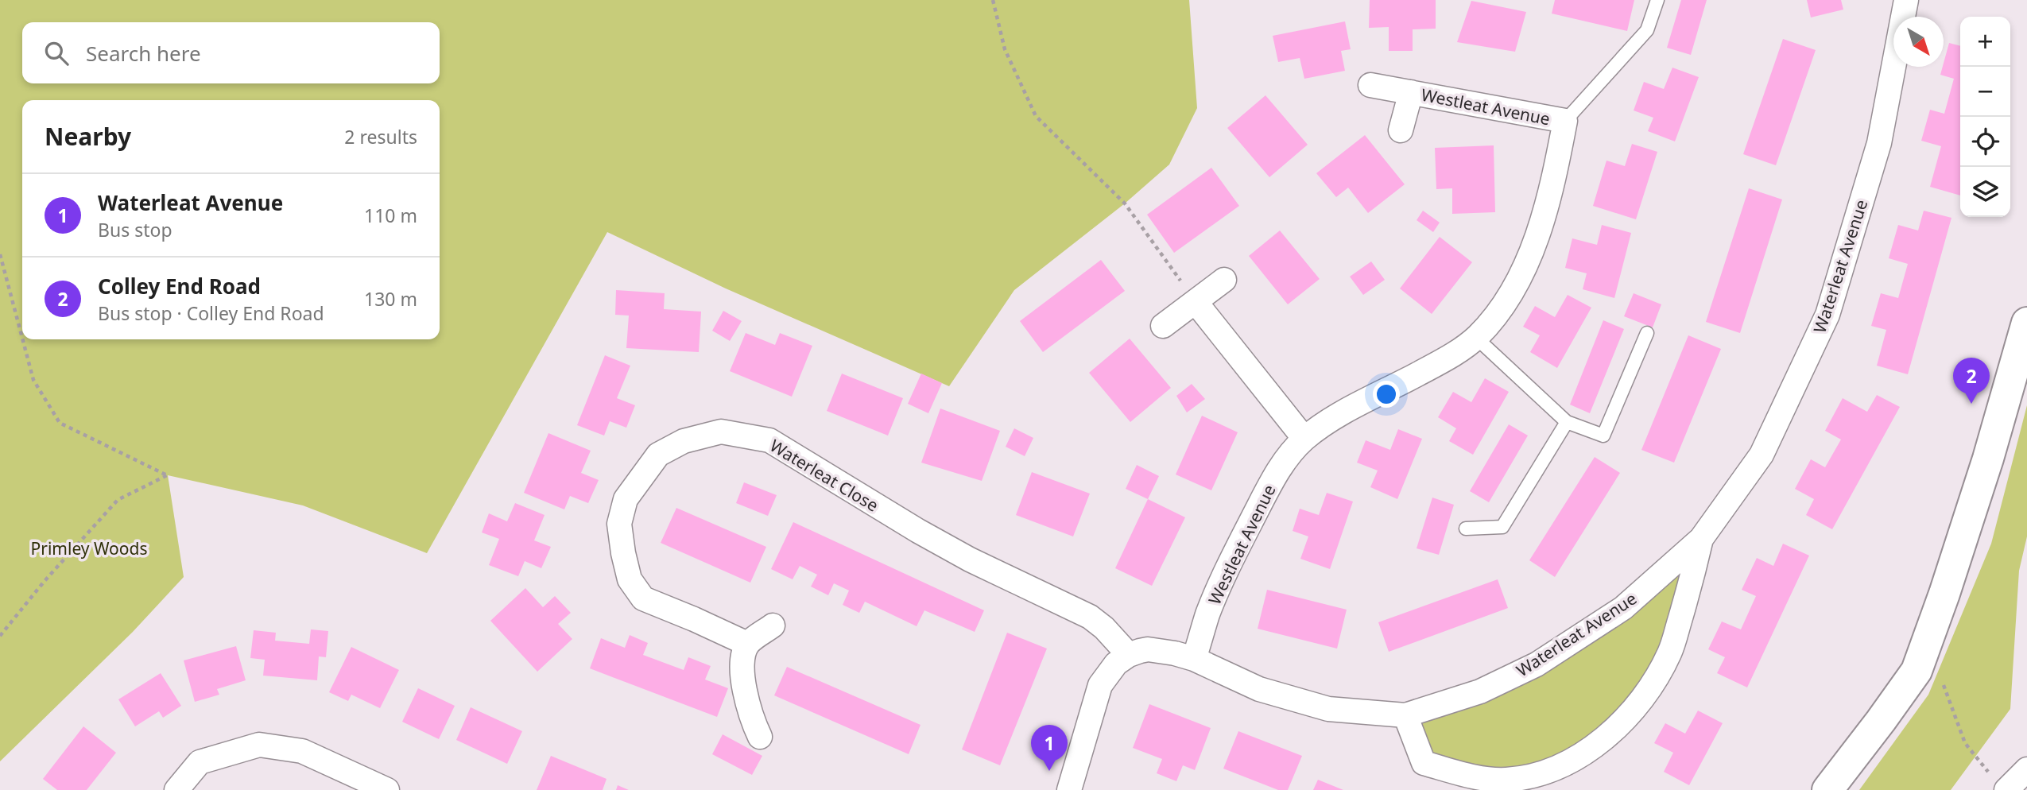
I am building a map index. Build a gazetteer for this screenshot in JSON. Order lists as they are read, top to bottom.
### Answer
{
  "streets": {
    "street": ["Westleat Avenue", "Waterleat Avenue", "Waterleat Close"]
  },
  "crossings": [
    ["Westleat Avenue", "Waterleat Avenue"],
    ["Waterleat Avenue", "Waterleat Close"]
  ],
  "parks": ["Primley Woods"],
  "north": "bottom right",
  "page": {
    "map_buttons": ["+", "−"],
    "search": "Search here",
    "heading": ["Nearby", "2 results"],
    "list": [
      {
        "mark": "1",
        "name": "Waterleat Avenue",
        "note": "Bus stop",
        "value": "110 m"
      },
      {
        "mark": "2",
        "name": "Colley End Road",
        "note": "Bus stop · Colley End Road",
        "value": "130 m"
      }
    ],
    "pins": ["2", "1"]
  }
}
